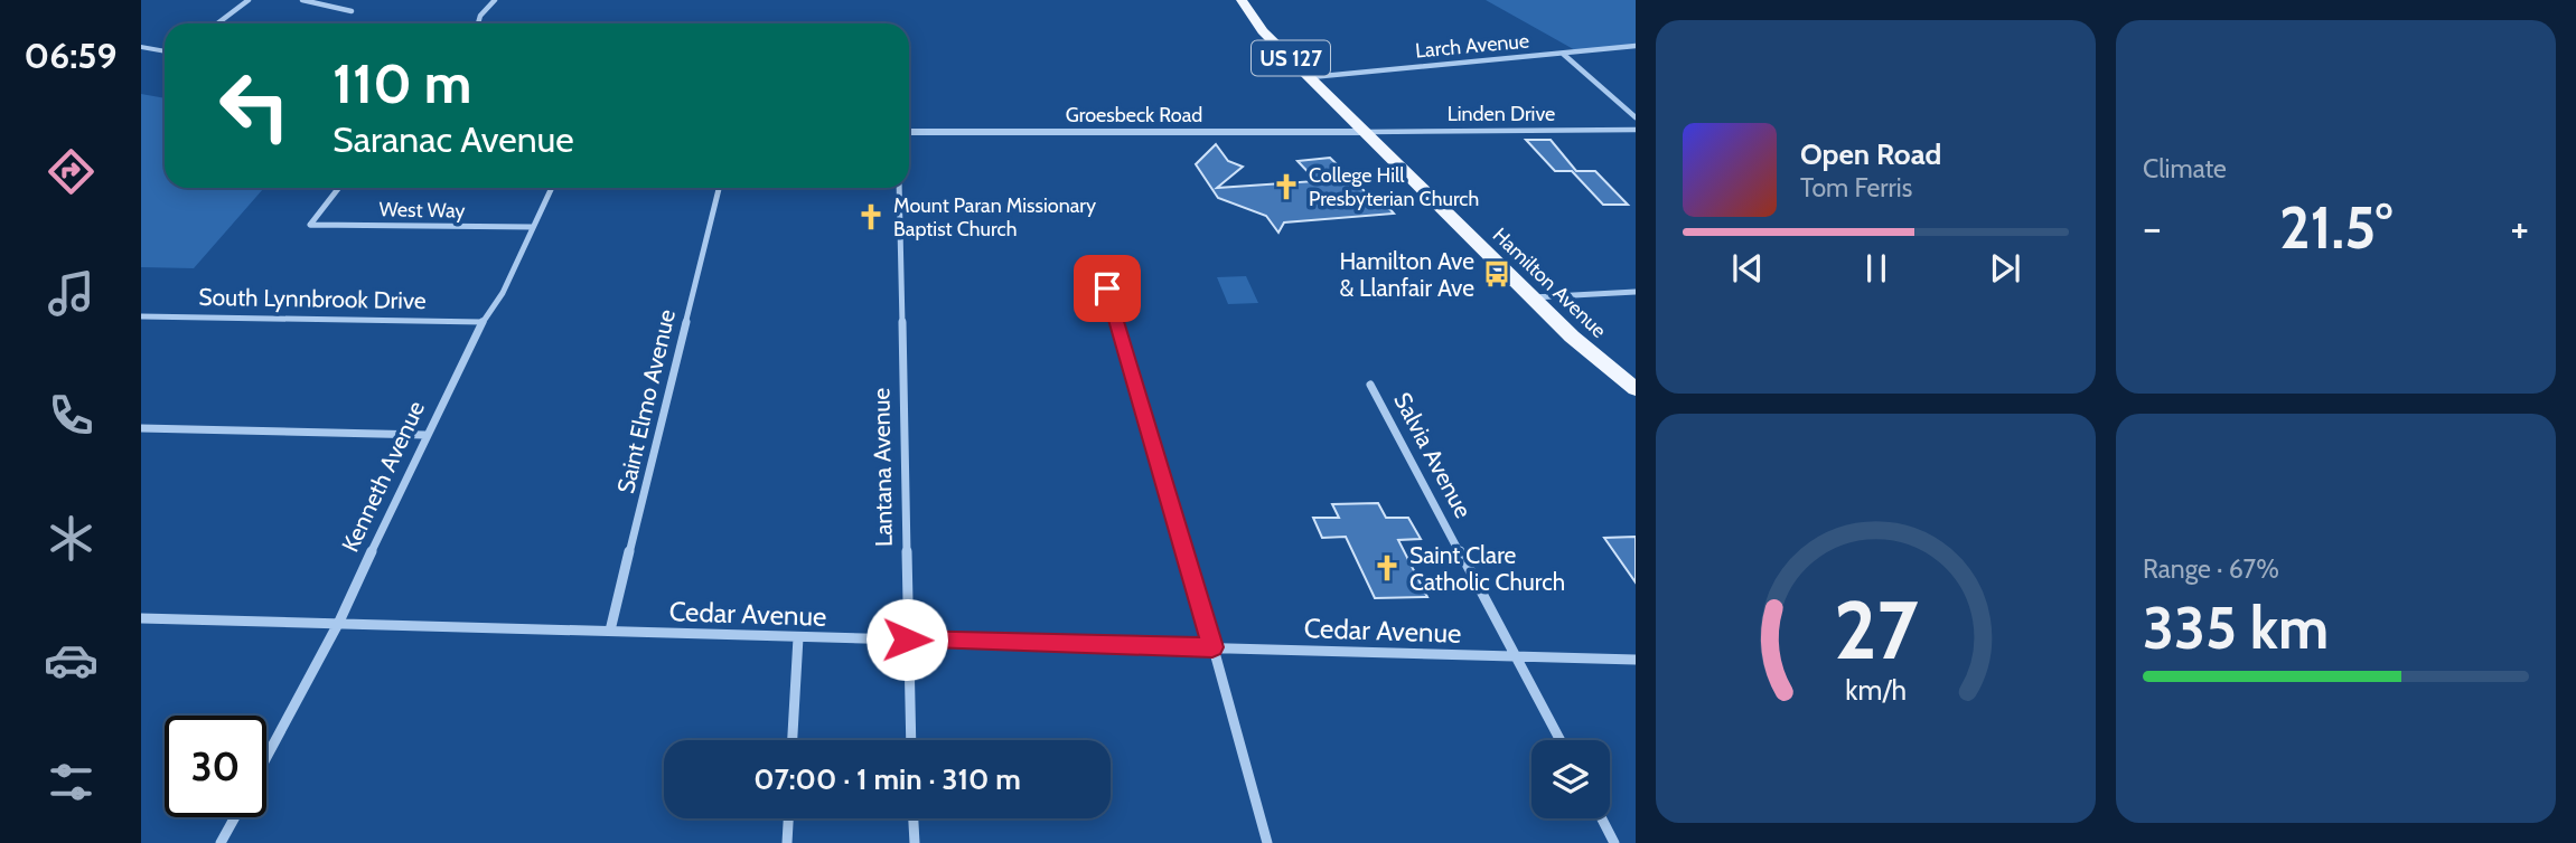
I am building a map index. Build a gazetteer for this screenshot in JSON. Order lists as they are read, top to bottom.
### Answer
{
  "streets": {
    "main road": ["US 127", "Hamilton Avenue"],
    "street": [
      "Larch Avenue",
      "Linden Drive",
      "Groesbeck Road",
      "West Way",
      "South Lynnbrook Drive",
      "Saint Elmo Avenue",
      "Salvia Avenue",
      "Lantana Avenue",
      "Kenneth Avenue",
      "Cedar Avenue"
    ]
  },
  "crossings": [
    ["Larch Avenue", "Hamilton Avenue"],
    ["Linden Drive", "Groesbeck Road"],
    ["Linden Drive", "Hamilton Avenue"],
    ["Groesbeck Road", "Hamilton Avenue"],
    ["West Way", "Kenneth Avenue"],
    ["South Lynnbrook Drive", "Kenneth Avenue"],
    ["Saint Elmo Avenue", "Cedar Avenue"],
    ["Salvia Avenue", "Cedar Avenue"],
    ["Lantana Avenue", "Cedar Avenue"],
    ["Kenneth Avenue", "Cedar Avenue"]
  ],
  "places": {
    "church": ["College Hill Presbyterian Church", "Mount Paran Missionary Baptist Church", "Saint Clare Catholic Church"],
    "bus stop": ["Hamilton Ave & Llanfair Ave"]
  },
  "page": {
    "tabs": "06:59",
    "tile": [
      "Climate",
      ["Range · 67%", "335 km"]
    ],
    "turn": ["110 m", "Saranac Avenue"],
    "song": ["Open Road", "Tom Ferris"],
    "heat": ["−", "21.5°", "+"],
    "limit": "30",
    "trip": "07:00 · 1 min · 310 m",
    "gauge": ["27", "km/h"]
  }
}
